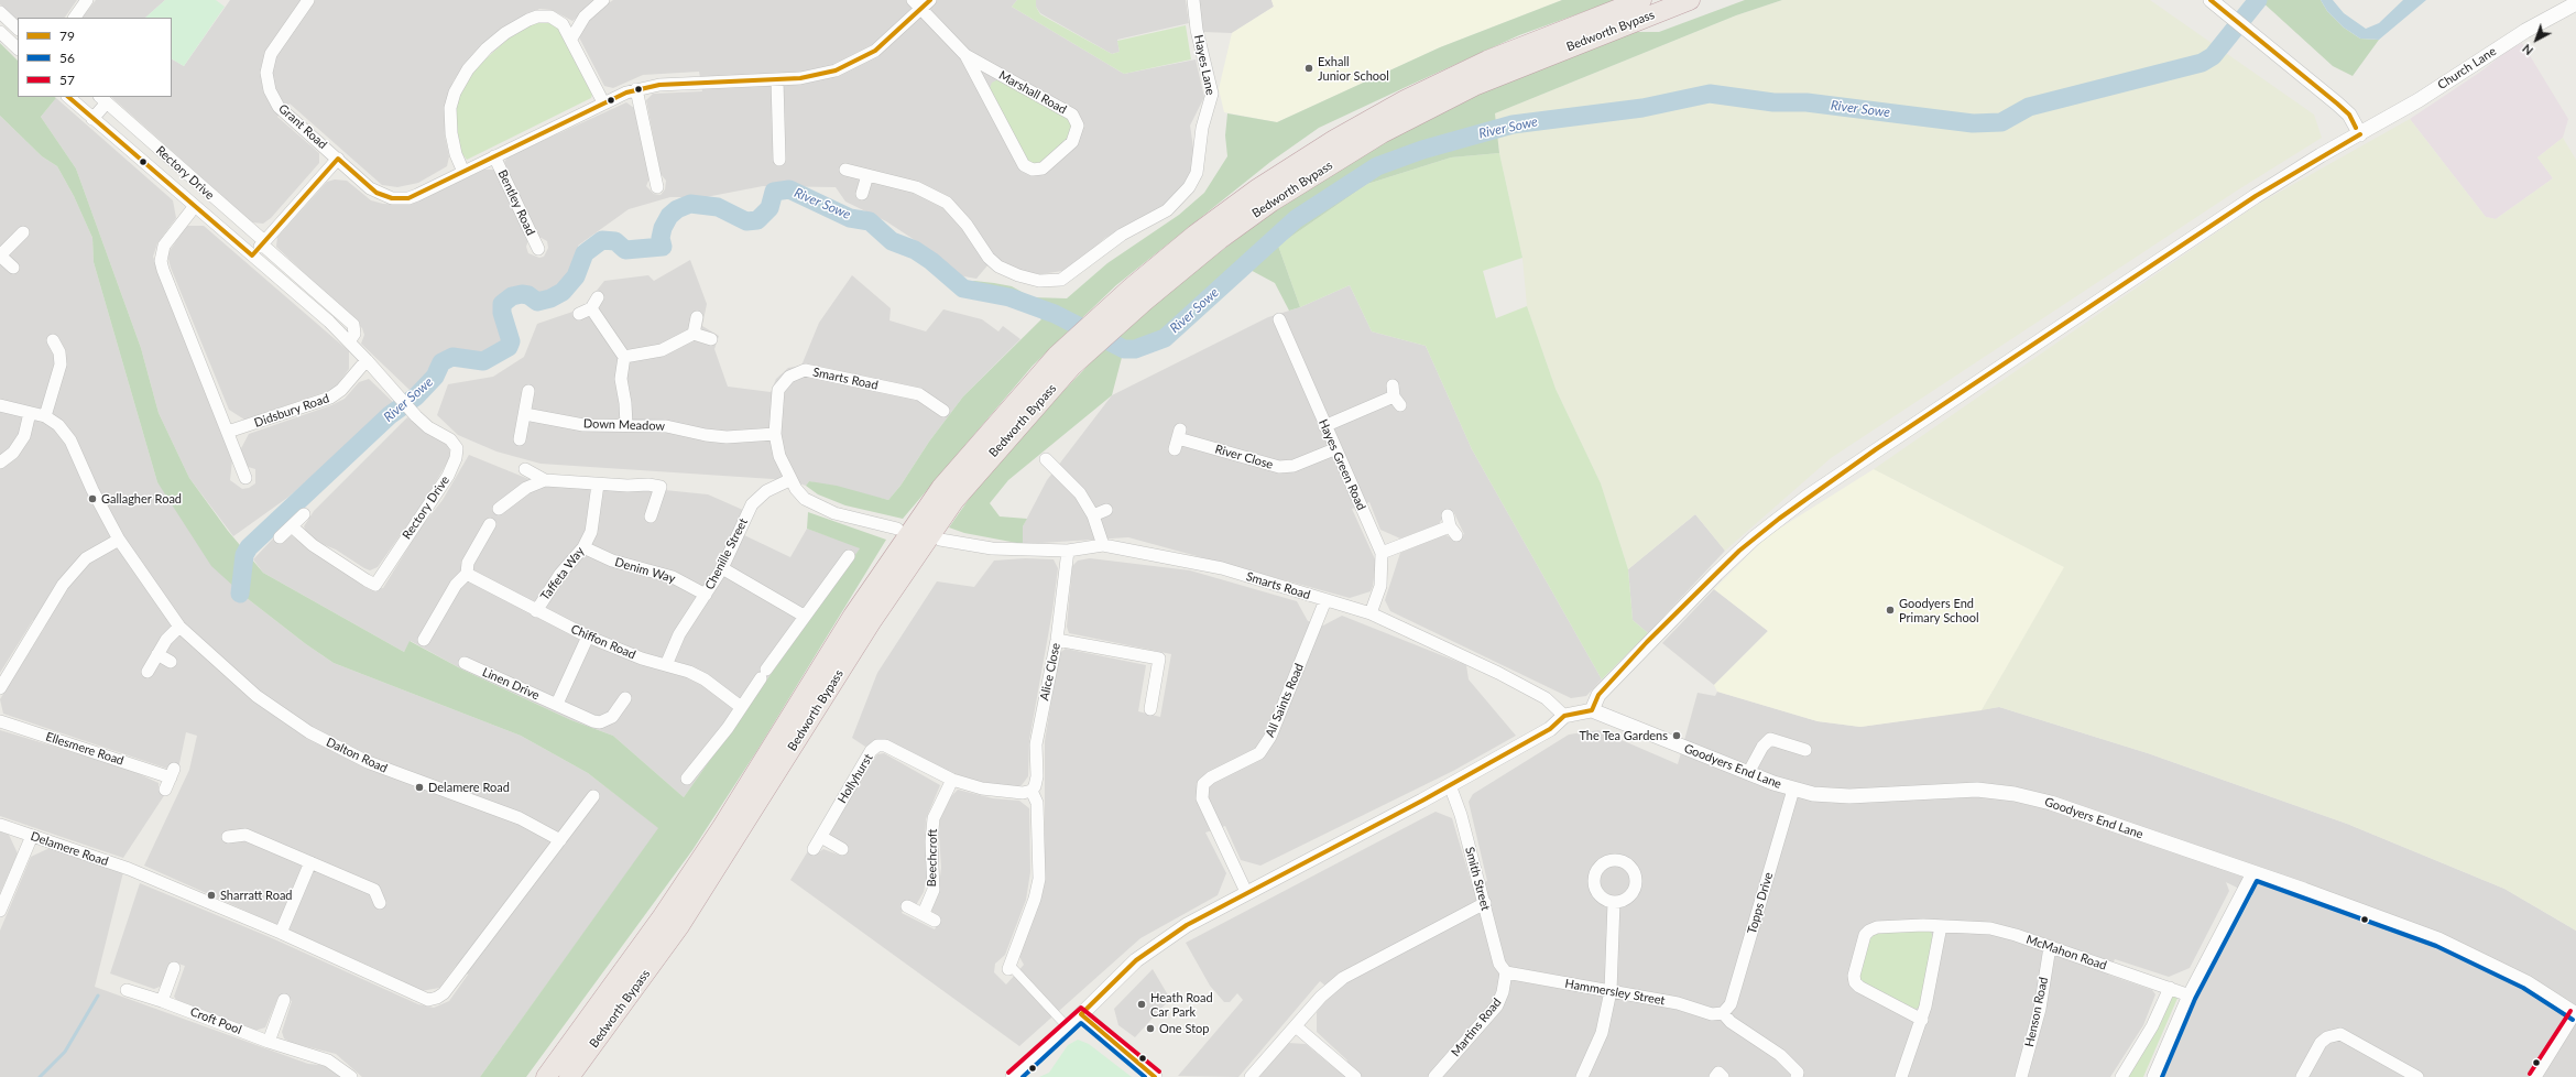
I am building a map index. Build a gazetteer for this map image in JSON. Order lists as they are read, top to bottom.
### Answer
{
  "streets": {
    "highway": ["Bedworth Bypass"],
    "street": [
      "Hayes Lane",
      "Church Lane",
      "Marshall Road",
      "Grant Road",
      "Rectory Drive",
      "Bentley Road",
      "Smarts Road",
      "Didsbury Road",
      "Down Meadow",
      "River Close",
      "Hayes Green Road",
      "Chenille Street",
      "Denim Way",
      "Taffeta Way",
      "Chiffon Road",
      "Alice Close",
      "Linen Drive",
      "All Saints Road",
      "Ellesmere Road",
      "Dalton Road",
      "Goodyers End Lane",
      "Hollyhurst",
      "Delamere Road",
      "Beechcroft",
      "Smith Street",
      "Topps Drive",
      "McMahon Road",
      "Hammersley Street",
      "Henson Road",
      "Croft Pool",
      "Martins Road"
    ]
  },
  "crossings": [
    ["Church Lane", "Goodyers End Lane"],
    ["Marshall Road", "Grant Road"],
    ["Grant Road", "Bentley Road"],
    ["Rectory Drive", "Didsbury Road"],
    ["Smarts Road", "Down Meadow"],
    ["Smarts Road", "Hayes Green Road"],
    ["Smarts Road", "Chenille Street"],
    ["Smarts Road", "Alice Close"],
    ["Smarts Road", "All Saints Road"],
    ["River Close", "Hayes Green Road"],
    ["Chenille Street", "Denim Way"],
    ["Chenille Street", "Chiffon Road"],
    ["Denim Way", "Taffeta Way"],
    ["Taffeta Way", "Chiffon Road"],
    ["Dalton Road", "Delamere Road"],
    ["Goodyers End Lane", "Topps Drive"],
    ["Hollyhurst", "Beechcroft"],
    ["Smith Street", "Hammersley Street"],
    ["Smith Street", "Martins Road"],
    ["Topps Drive", "Hammersley Street"],
    ["McMahon Road", "Henson Road"],
    ["Hammersley Street", "Martins Road"]
  ],
  "water": ["River Sowe"],
  "places": [
    "Exhall Junior School",
    "Gallagher Road",
    "Goodyers End Primary School",
    "The Tea Gardens",
    "Delamere Road",
    "Sharratt Road",
    "Heath Road Car Park",
    "One Stop"
  ],
  "lines": ["transit line 79", "transit line 56", "transit line 57"],
  "legend": ["79", "56", "57"],
  "north": "bottom left"
}
